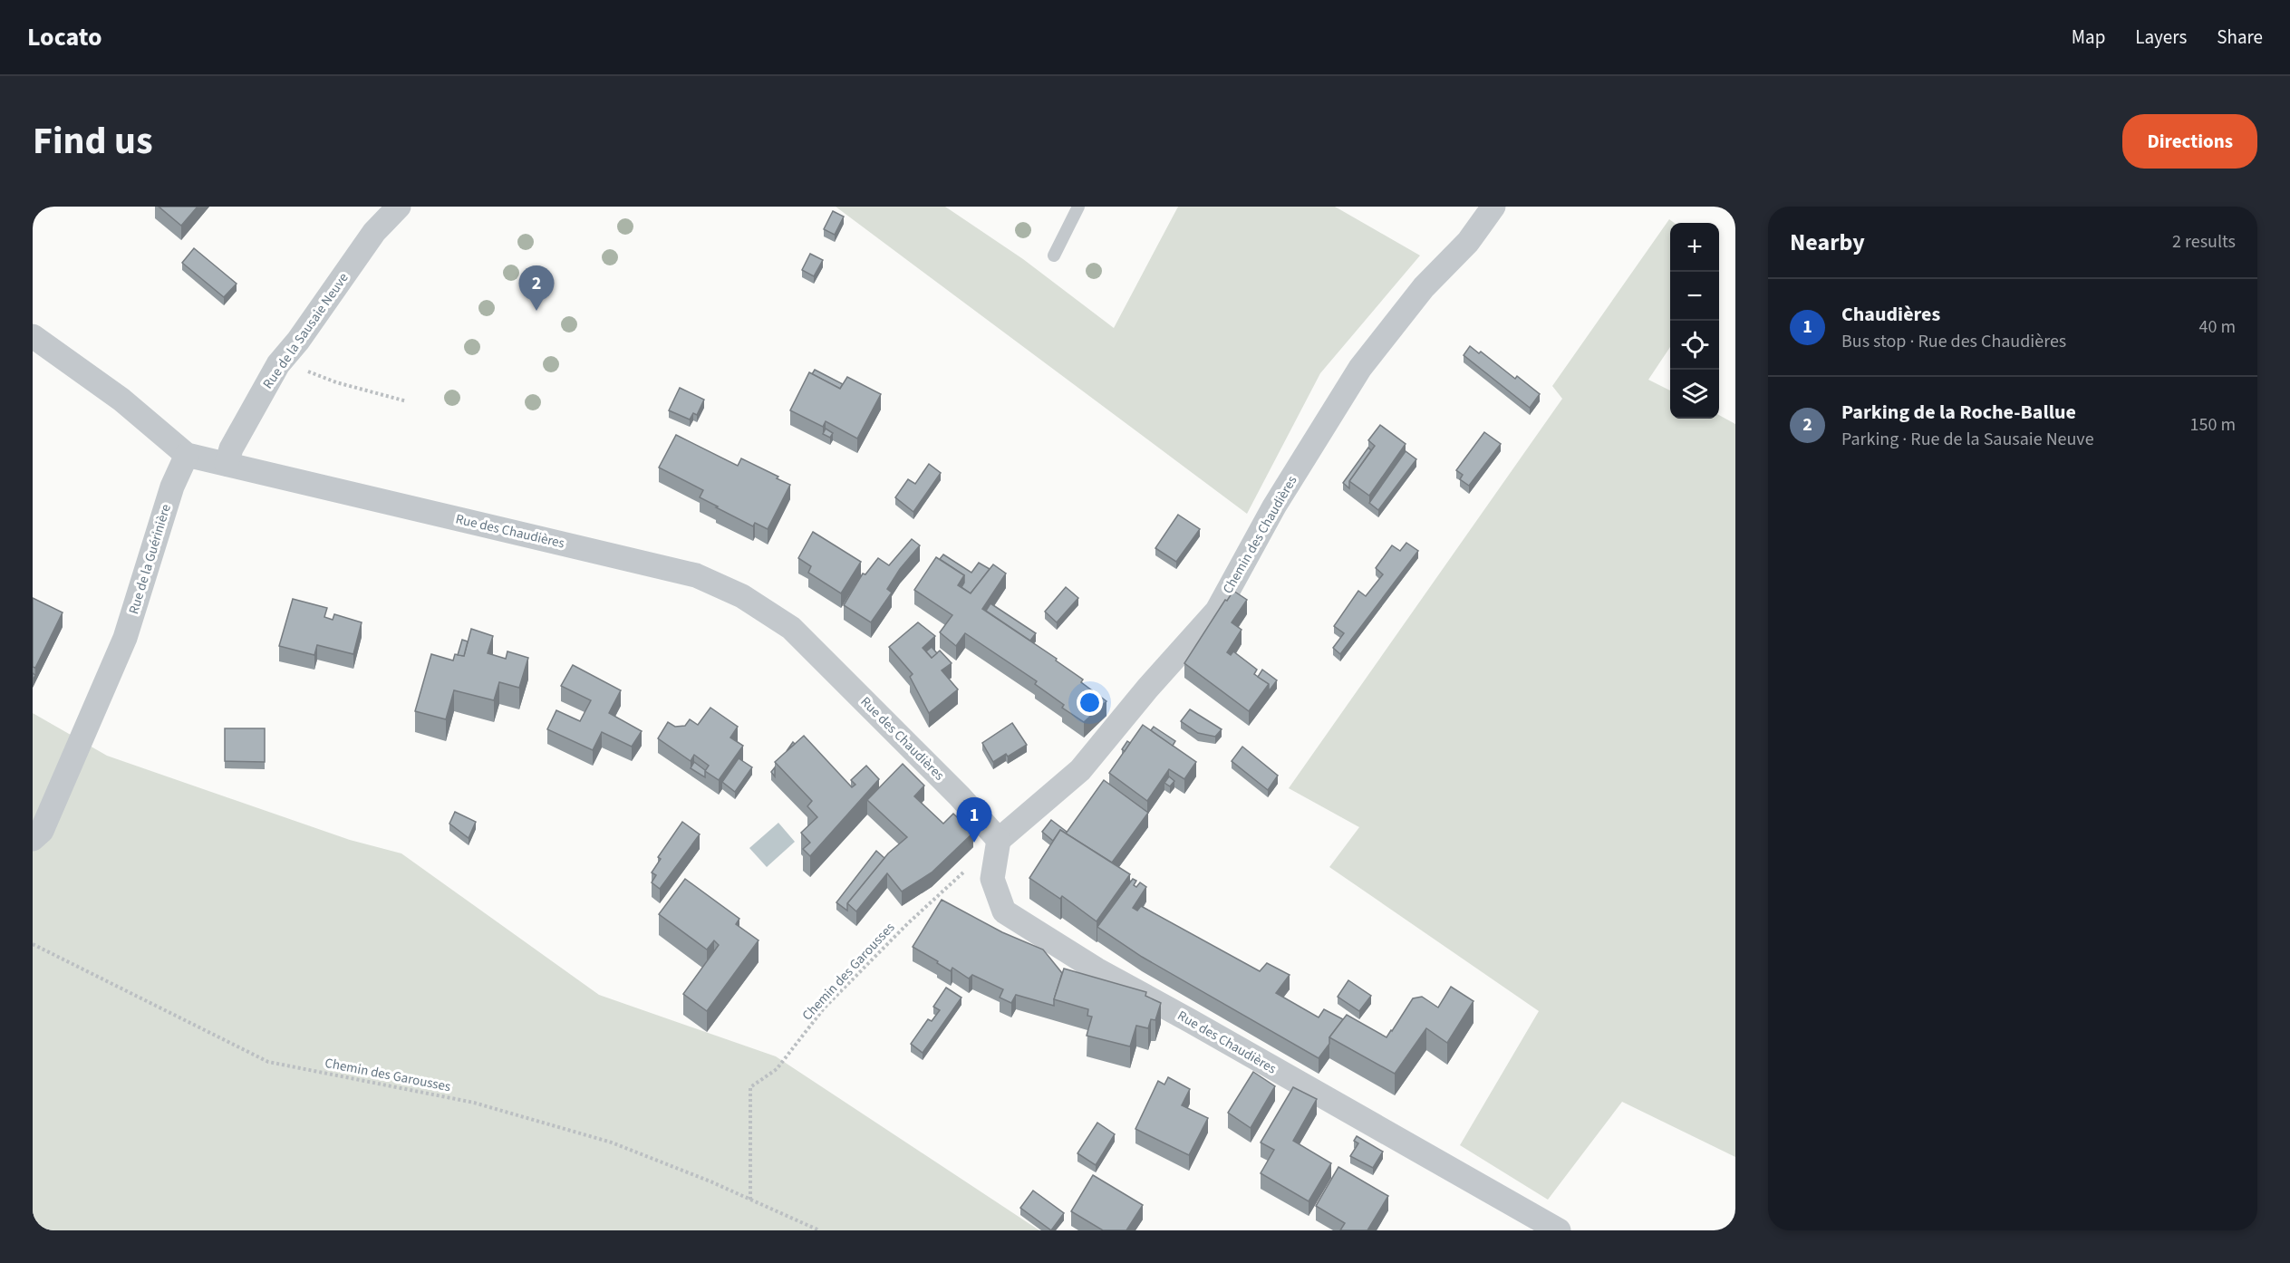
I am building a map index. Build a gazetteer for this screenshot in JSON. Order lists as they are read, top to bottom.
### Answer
{
  "streets": {
    "street": [
      "Rue de la Sausaie Neuve",
      "Rue des Chaudières",
      "Chemin des Chaudières",
      "Rue de la Guérinière"
    ],
    "path": ["Chemin des Garousses"]
  },
  "crossings": [
    ["Rue de la Sausaie Neuve", "Rue des Chaudières"],
    ["Rue des Chaudières", "Chemin des Chaudières"],
    ["Rue des Chaudières", "Rue de la Guérinière"],
    ["Rue des Chaudières", "Chemin des Garousses"],
    ["Chemin des Chaudières", "Chemin des Garousses"]
  ],
  "page": {
    "header": "Locato",
    "nav": ["Map", "Layers", "Share"],
    "title": "Find us",
    "buttons": "Directions",
    "heading": ["Nearby", "2 results"],
    "map_buttons": ["+", "−"],
    "pins": ["2", "1"],
    "list": [
      {
        "mark": "1",
        "name": "Chaudières",
        "note": "Bus stop · Rue des Chaudières",
        "value": "40 m"
      },
      {
        "mark": "2",
        "name": "Parking de la Roche-Ballue",
        "note": "Parking · Rue de la Sausaie Neuve",
        "value": "150 m"
      }
    ]
  }
}
